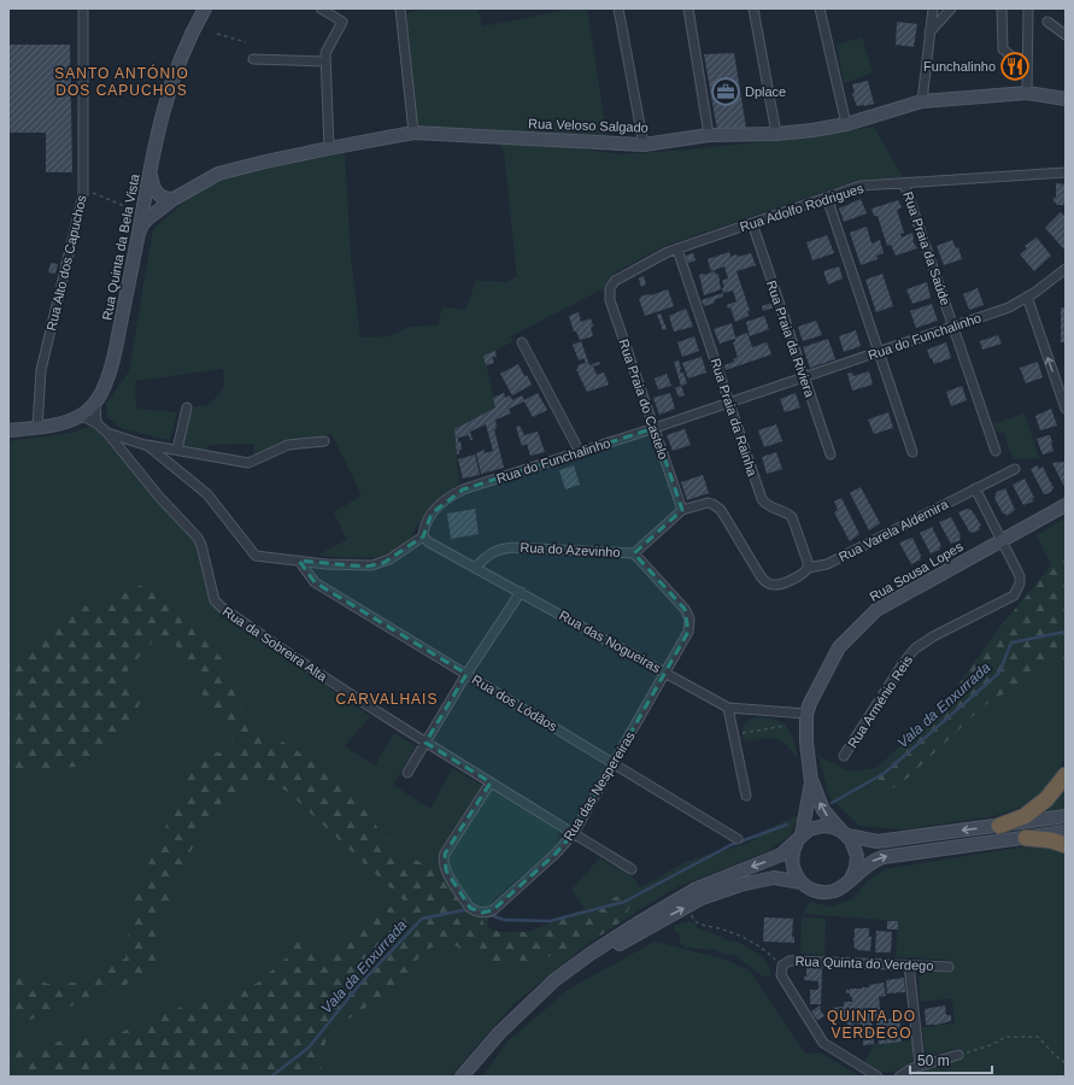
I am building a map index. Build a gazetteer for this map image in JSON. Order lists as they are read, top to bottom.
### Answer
{
  "streets": {
    "street": [
      "Rua Veloso Salgado",
      "Rua Adolfo Rodrigues",
      "Rua Quinta da Bela Vista",
      "Rua Praia da Saúde",
      "Rua Alto dos Capuchos",
      "Rua do Funchalinho",
      "Rua Praia da Riviera",
      "Rua Praia do Castelo",
      "Rua Praia da Rainha",
      "Rua Varela Aldemira",
      "Rua do Azevinho",
      "Rua Sousa Lopes",
      "Rua das Nogueiras",
      "Rua da Sobreira Alta",
      "Rua Arménio Reis",
      "Rua dos Lódãos",
      "Rua das Nespereiras",
      "Rua Quinta do Verdego"
    ]
  },
  "crossings": [
    ["Rua Veloso Salgado", "Rua Quinta da Bela Vista"],
    ["Rua Adolfo Rodrigues", "Rua Praia da Saúde"],
    ["Rua Adolfo Rodrigues", "Rua Praia da Riviera"],
    ["Rua Adolfo Rodrigues", "Rua Praia do Castelo"],
    ["Rua Adolfo Rodrigues", "Rua Praia da Rainha"],
    ["Rua Quinta da Bela Vista", "Rua Alto dos Capuchos"],
    ["Rua Praia da Saúde", "Rua do Funchalinho"],
    ["Rua do Funchalinho", "Rua Praia da Riviera"],
    ["Rua do Funchalinho", "Rua Praia do Castelo"],
    ["Rua do Funchalinho", "Rua Praia da Rainha"],
    ["Rua do Funchalinho", "Rua das Nogueiras"],
    ["Rua Praia do Castelo", "Rua do Azevinho"],
    ["Rua Praia da Rainha", "Rua Varela Aldemira"],
    ["Rua Praia da Rainha", "Rua do Azevinho"],
    ["Rua Varela Aldemira", "Rua do Azevinho"],
    ["Rua do Azevinho", "Rua das Nogueiras"],
    ["Rua do Azevinho", "Rua das Nespereiras"],
    ["Rua Sousa Lopes", "Rua das Nogueiras"],
    ["Rua Sousa Lopes", "Rua Arménio Reis"],
    ["Rua das Nogueiras", "Rua das Nespereiras"],
    ["Rua da Sobreira Alta", "Rua das Nespereiras"],
    ["Rua dos Lódãos", "Rua das Nespereiras"]
  ],
  "districts": ["SANTO ANTÓNIO DOS CAPUCHOS", "CARVALHAIS", "QUINTA DO VERDEGO"],
  "water": ["Vala da Enxurrada"],
  "places": {
    "restaurant": ["Funchalinho"],
    "office": ["Dplace"]
  },
  "scale_bar": "50 m"
}
